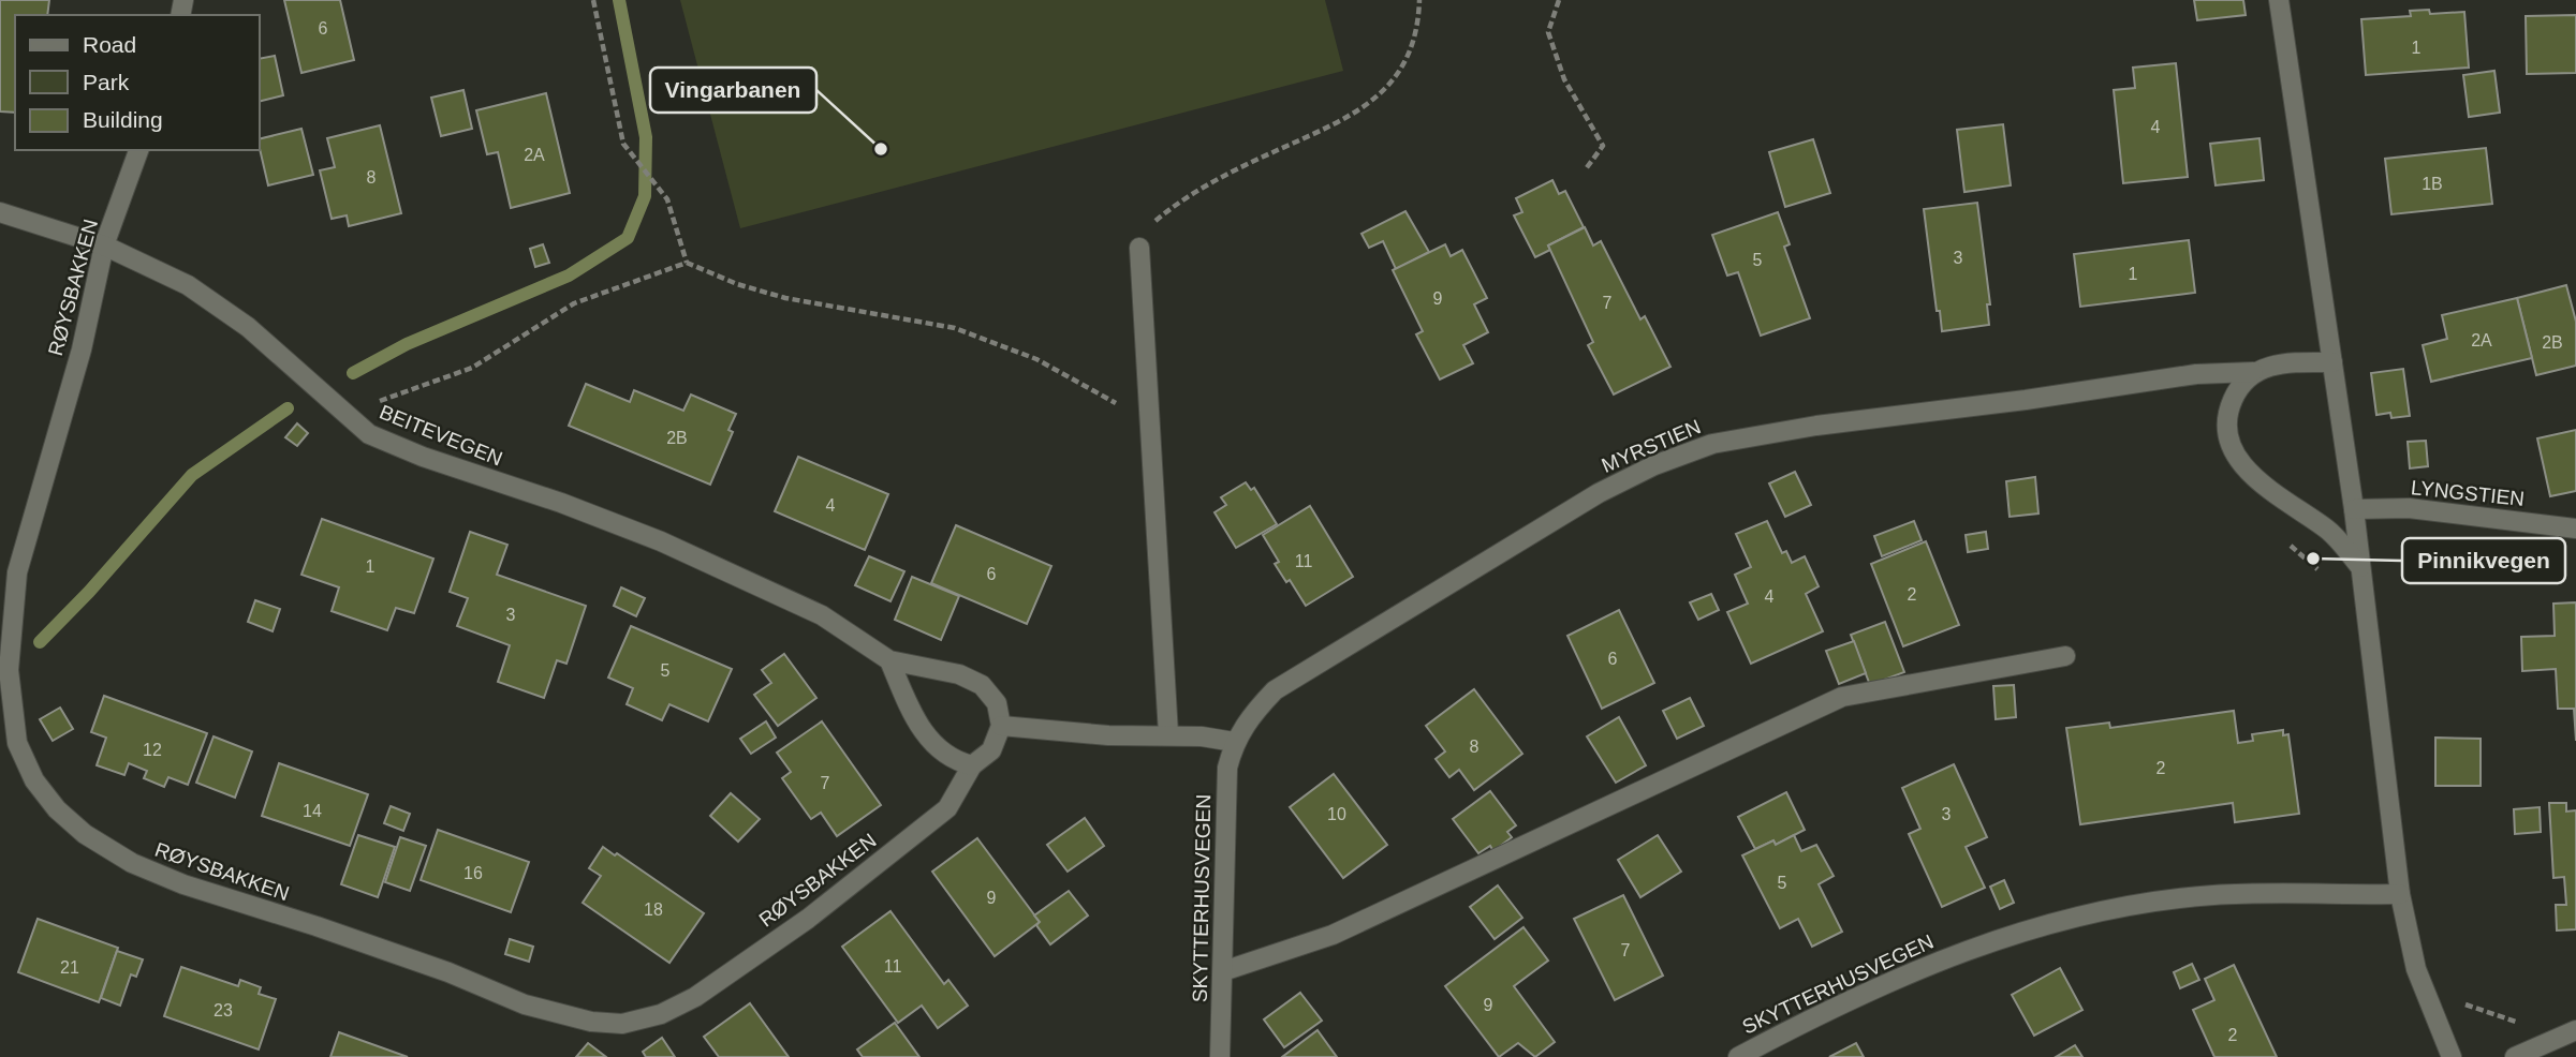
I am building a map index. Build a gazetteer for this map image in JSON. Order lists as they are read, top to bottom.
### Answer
{
  "streets": {
    "street": [
      "RØYSBAKKEN",
      "BEITEVEGEN",
      "MYRSTIEN",
      "LYNGSTIEN",
      "SKYTTERHUSVEGEN"
    ]
  },
  "crossings": [
    ["RØYSBAKKEN", "BEITEVEGEN"],
    ["MYRSTIEN", "SKYTTERHUSVEGEN"]
  ],
  "places": ["Vingarbanen", "Pinnikvegen"],
  "house_numbers": [
    "6",
    "1",
    "4",
    "2A",
    "8",
    "1B",
    "3",
    "5",
    "1",
    "9",
    "7",
    "2A",
    "2B",
    "2B",
    "4",
    "11",
    "1",
    "6",
    "2",
    "4",
    "3",
    "6",
    "5",
    "8",
    "12",
    "2",
    "7",
    "14",
    "10",
    "3",
    "16",
    "5",
    "9",
    "18",
    "7",
    "11",
    "21",
    "9",
    "23",
    "2"
  ],
  "legend": ["Road", "Park", "Building"]
}
